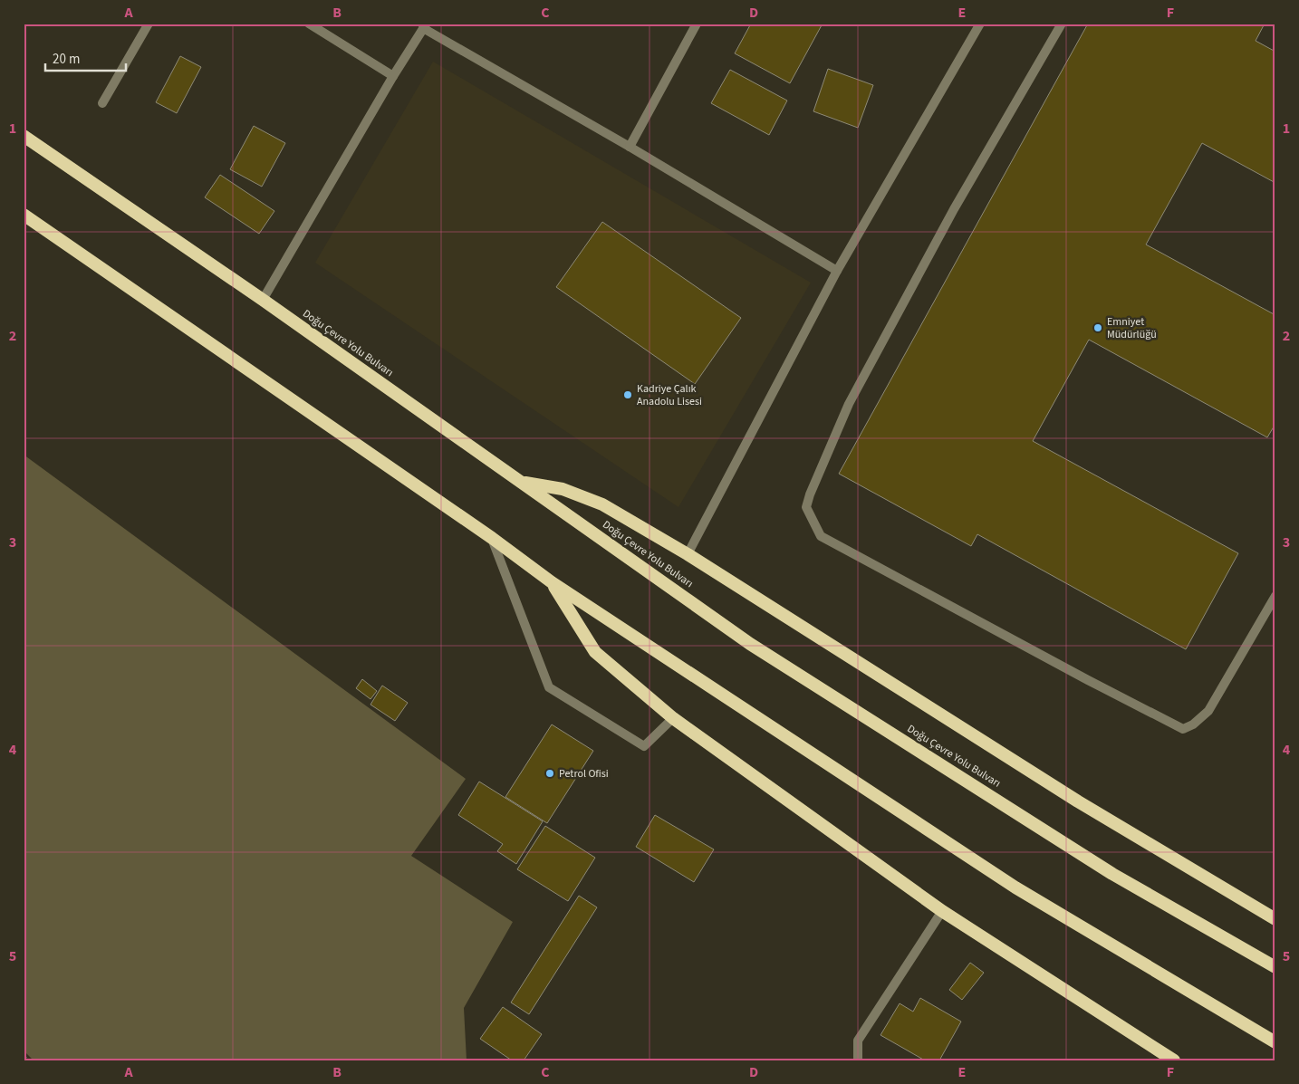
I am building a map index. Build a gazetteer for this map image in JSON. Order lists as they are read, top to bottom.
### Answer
{
  "streets": {
    "highway": ["Doğu Çevre Yolu Bulvarı"]
  },
  "places": ["Emniyet Müdürlüğü", "Kadriye Çalık Anadolu Lisesi", "Petrol Ofisi"],
  "scale_bar": "20 m",
  "grid": {
    "columns": [
      "A",
      "B",
      "C",
      "D",
      "E",
      "F"
    ],
    "rows": [
      "1",
      "2",
      "3",
      "4",
      "5"
    ]
  }
}
